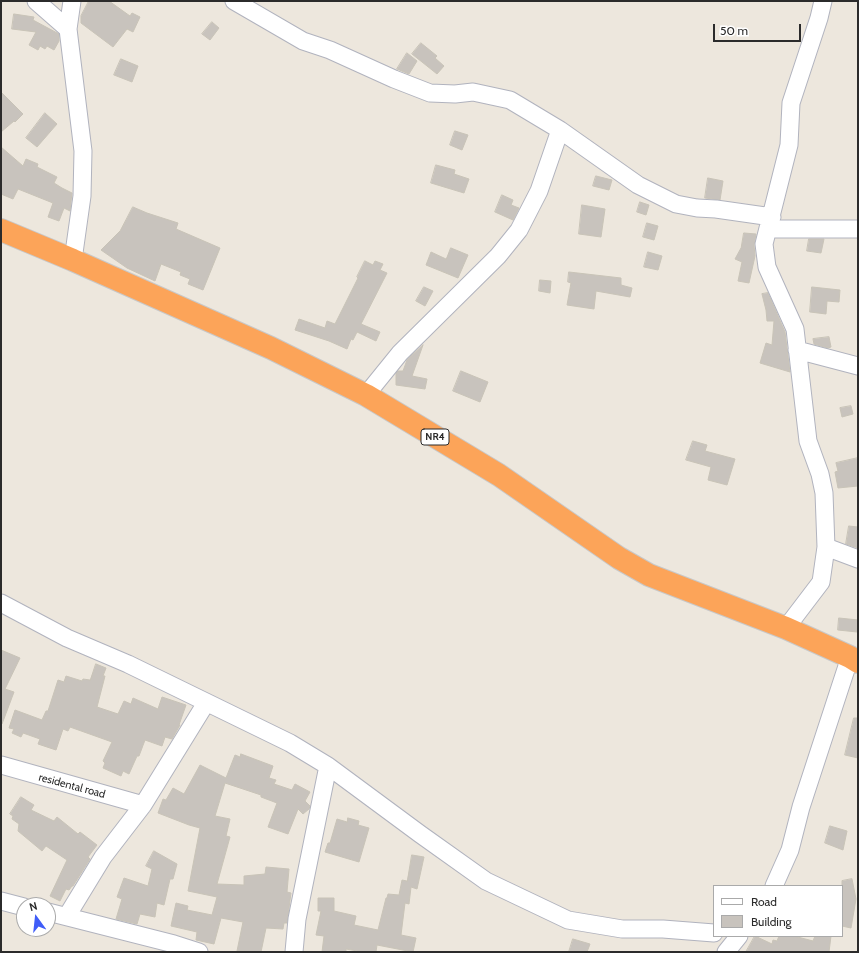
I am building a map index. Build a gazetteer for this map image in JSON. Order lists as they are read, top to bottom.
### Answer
{
  "streets": {
    "highway": ["NR4"],
    "street": ["residental road"]
  },
  "legend": ["Road", "Building"],
  "scale_bar": "50 m",
  "north": "top"
}
